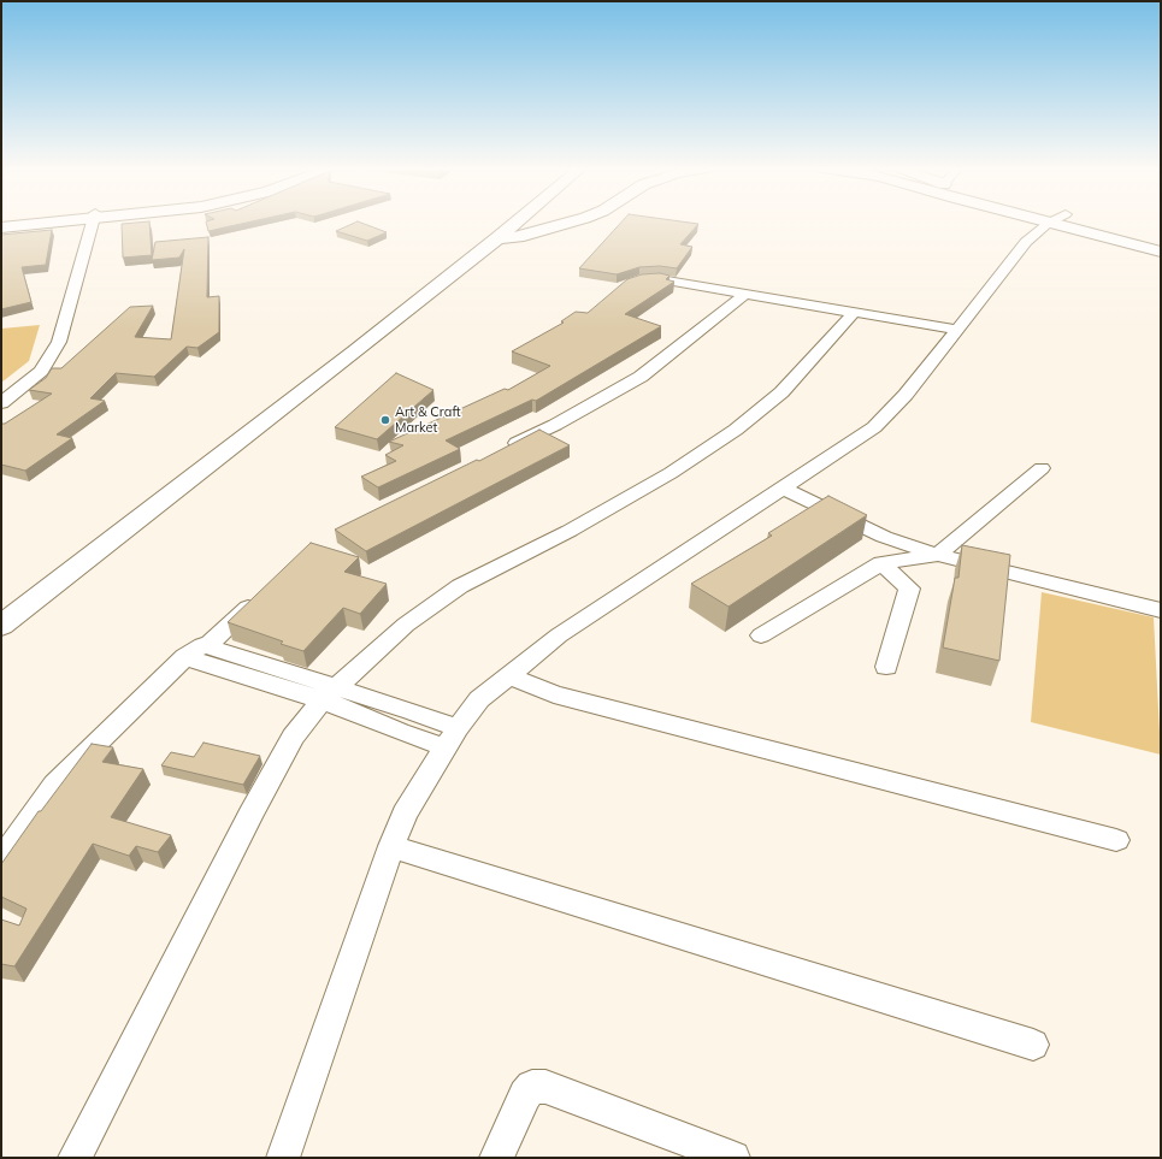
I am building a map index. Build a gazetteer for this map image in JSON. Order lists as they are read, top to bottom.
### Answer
{
  "places": ["Art & Craft Market"]
}
